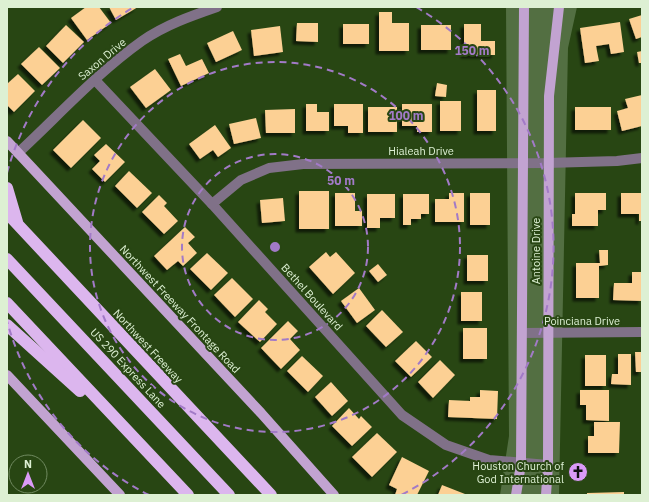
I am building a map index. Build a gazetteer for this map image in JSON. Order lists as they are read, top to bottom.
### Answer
{
  "streets": {
    "highway": ["Northwest Freeway", "US 290 Express Lane"],
    "main road": ["Antoine Drive", "Northwest Freeway Frontage Road"],
    "street": [
      "Saxon Drive",
      "Hialeah Drive",
      "Bethel Boulevard",
      "Poinciana Drive"
    ]
  },
  "crossings": [
    ["Saxon Drive", "Bethel Boulevard"],
    ["Saxon Drive", "Northwest Freeway Frontage Road"],
    ["Hialeah Drive", "Antoine Drive"],
    ["Hialeah Drive", "Bethel Boulevard"],
    ["Antoine Drive", "Bethel Boulevard"],
    ["Antoine Drive", "Poinciana Drive"]
  ],
  "places": {
    "church": ["Houston Church of God International"]
  },
  "north": "top",
  "rings": ["150 m", "100 m", "50 m"]
}
